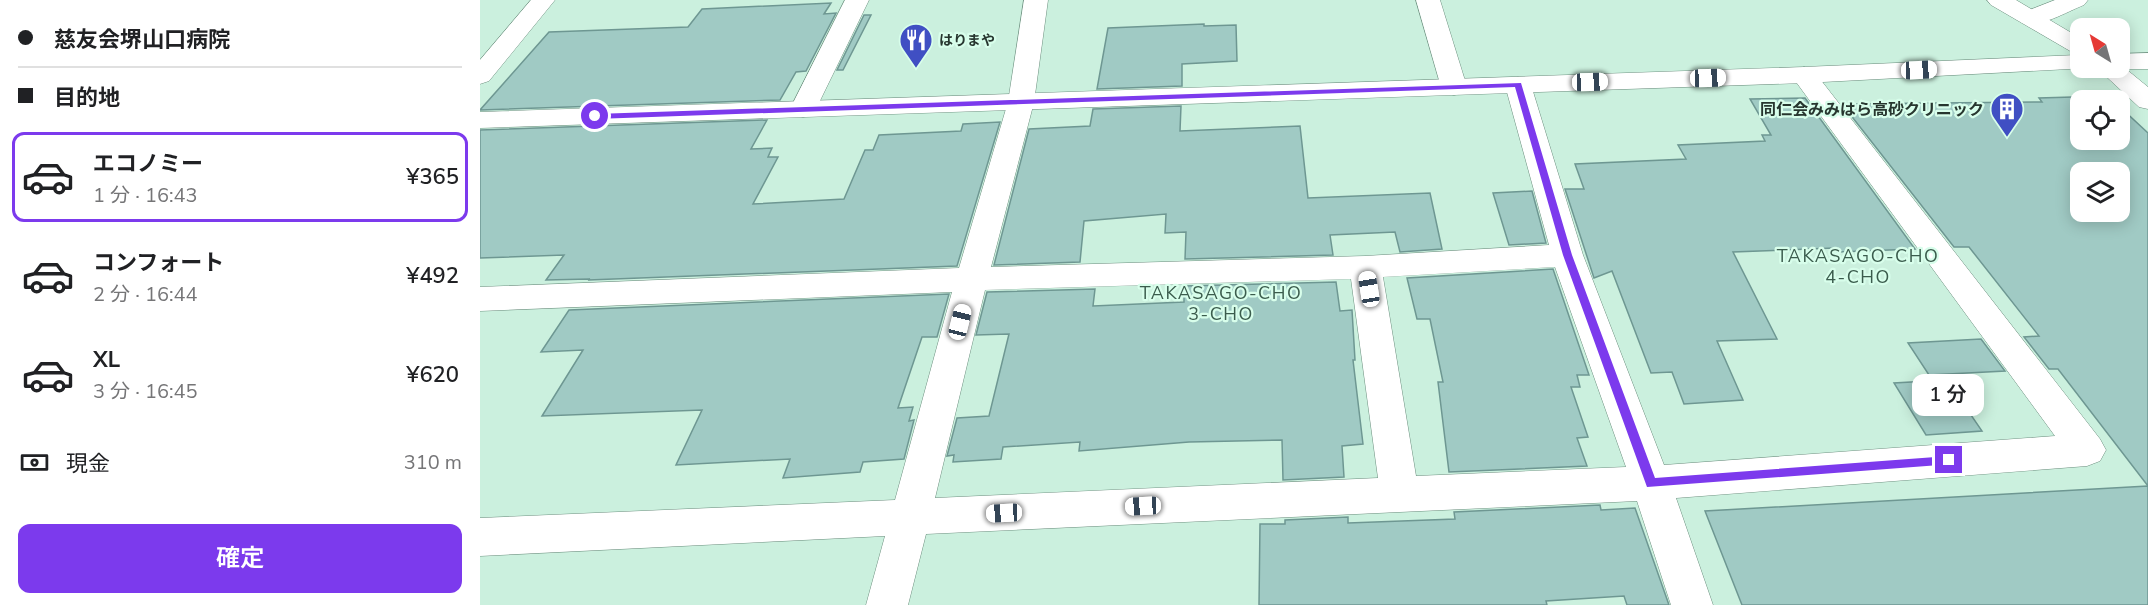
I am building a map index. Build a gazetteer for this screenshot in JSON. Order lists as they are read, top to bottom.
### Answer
{
  "districts": ["TAKASAGO-CHO 4-CHO", "TAKASAGO-CHO 3-CHO"],
  "places": {
    "restaurant": ["はりまや"],
    "building": ["同仁会みみはら高砂クリニック"]
  },
  "north": "top left",
  "page": {
    "banner": ["慈友会堺山口病院", "目的地"],
    "list": [
      {
        "name": "エコノミー",
        "note": "1 分 · 16:43",
        "value": "¥365"
      },
      {
        "name": "コンフォート",
        "note": "2 分 · 16:44",
        "value": "¥492"
      },
      {
        "name": "XL",
        "note": "3 分 · 16:45",
        "value": "¥620"
      }
    ],
    "bubble": "1 分",
    "pay": ["現金", "310 m"],
    "buttons": "確定"
  }
}
